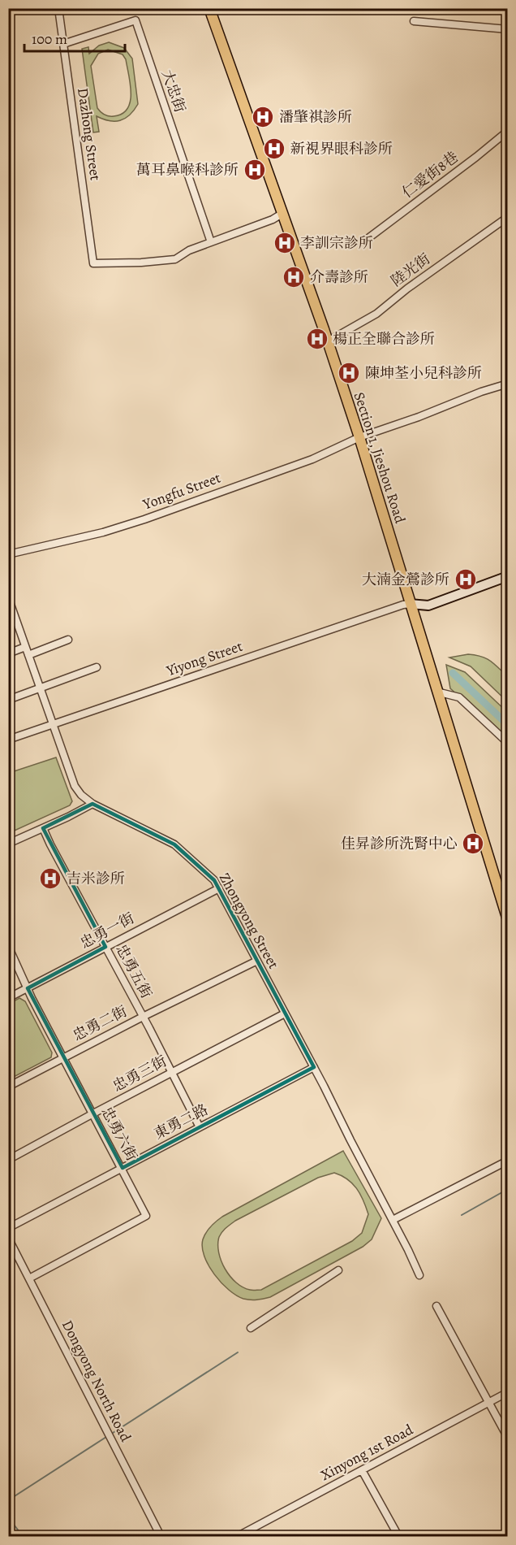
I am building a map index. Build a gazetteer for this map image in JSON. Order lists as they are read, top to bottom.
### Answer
{
  "streets": {
    "main road": ["Section 1, Jieshou Road"],
    "street": [
      "大忠街",
      "Dazhong Street",
      "仁愛街8巷",
      "陸光街",
      "Yongfu Street",
      "Yiyong Street",
      "Zhongyong Street",
      "忠勇一街",
      "忠勇五街",
      "忠勇二街",
      "忠勇三街",
      "東勇二路",
      "忠勇六街",
      "Dongyong North Road",
      "Xinyong 1st Road"
    ]
  },
  "crossings": [
    ["大忠街", "Dazhong Street"],
    ["陸光街", "Section 1, Jieshou Road"],
    ["Section 1, Jieshou Road", "Yongfu Street"],
    ["Section 1, Jieshou Road", "Yiyong Street"],
    ["Yiyong Street", "Zhongyong Street"],
    ["Zhongyong Street", "忠勇一街"],
    ["Zhongyong Street", "忠勇二街"],
    ["Zhongyong Street", "忠勇三街"],
    ["Zhongyong Street", "東勇二路"],
    ["忠勇一街", "忠勇五街"],
    ["忠勇一街", "忠勇六街"],
    ["忠勇五街", "忠勇二街"],
    ["忠勇五街", "忠勇三街"],
    ["忠勇五街", "東勇二路"],
    ["忠勇二街", "忠勇六街"],
    ["忠勇三街", "忠勇六街"],
    ["東勇二路", "忠勇六街"],
    ["忠勇六街", "Dongyong North Road"]
  ],
  "places": {
    "hospital": [
      "潘肇祺診所",
      "新視界眼科診所",
      "萬耳鼻喉科診所",
      "李訓宗診所",
      "介壽診所",
      "楊正全聯合診所",
      "陳坤荃小兒科診所",
      "大湳金鶯診所",
      "佳昇診所洗腎中心",
      "吉米診所"
    ]
  },
  "scale_bar": "100 m"
}
